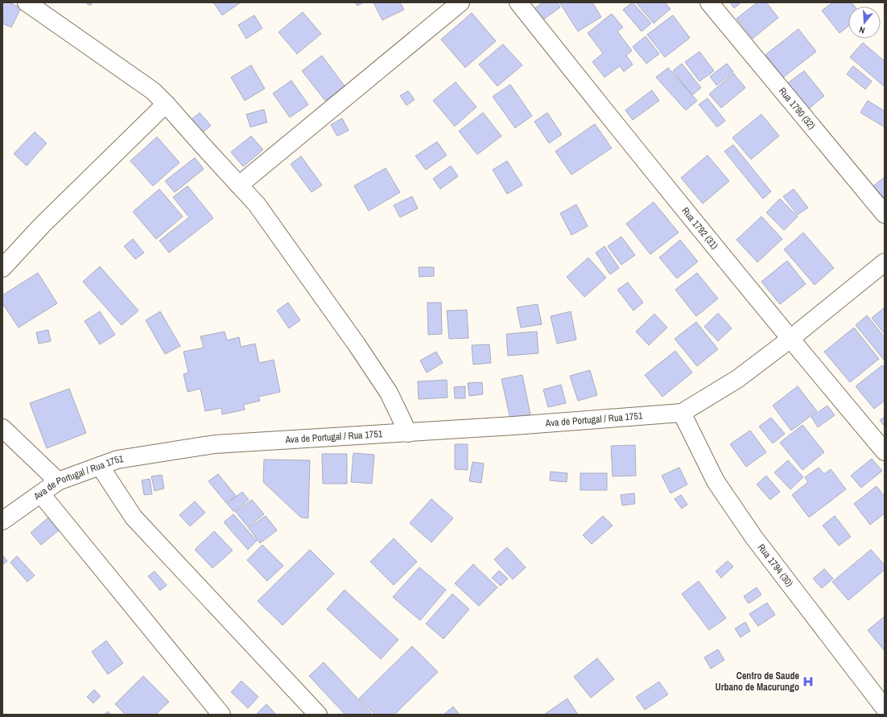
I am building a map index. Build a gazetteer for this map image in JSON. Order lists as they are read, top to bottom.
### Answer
{
  "streets": {
    "street": [
      "Rua 1790 (32)",
      "Rua 1792 (31)",
      "Ava de Portugal / Rua 1751",
      "Rua 1794 (30)"
    ]
  },
  "crossings": [
    ["Ava de Portugal / Rua 1751", "Rua 1794 (30)"]
  ],
  "places": {
    "hospital": ["Centro de Saude Urbano de Macurungo"]
  },
  "north": "bottom"
}
